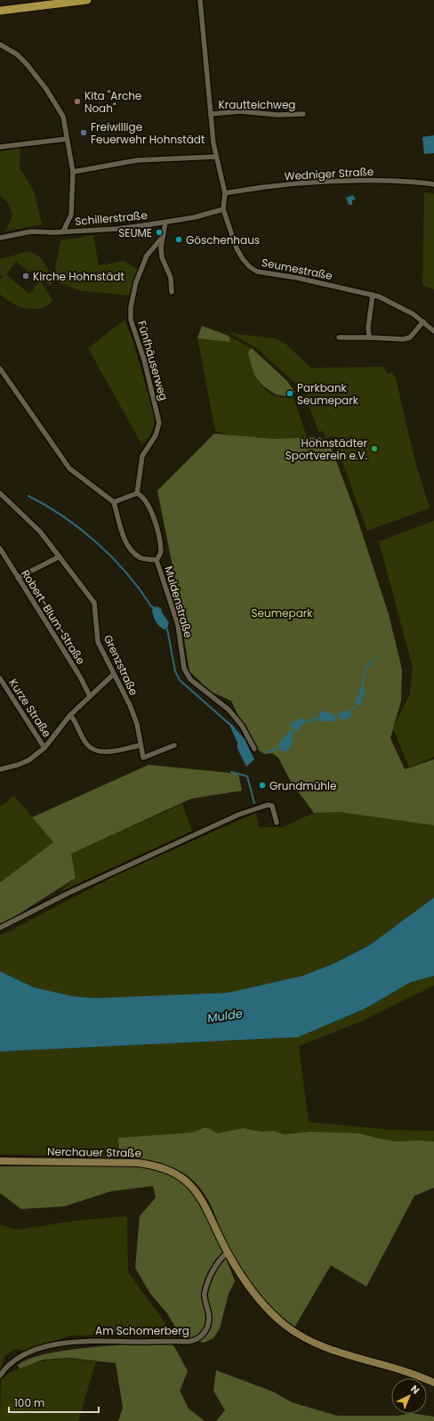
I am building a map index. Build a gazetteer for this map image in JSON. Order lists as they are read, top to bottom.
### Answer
{
  "streets": {
    "main road": ["Nerchauer Straße"],
    "street": [
      "Krautteichweg",
      "Wedniger Straße",
      "Schillerstraße",
      "Seumestraße",
      "Fünfhäuserweg",
      "Muldenstraße",
      "Robert-Blum-Straße",
      "Grenzstraße",
      "Kurze Straße",
      "Am Schomerberg"
    ]
  },
  "crossings": [
    ["Krautteichweg", "Seumestraße"],
    ["Wedniger Straße", "Seumestraße"],
    ["Schillerstraße", "Seumestraße"],
    ["Schillerstraße", "Fünfhäuserweg"],
    ["Fünfhäuserweg", "Muldenstraße"],
    ["Nerchauer Straße", "Am Schomerberg"]
  ],
  "water": ["Mulde"],
  "parks": ["Seumepark"],
  "places": [
    "Kita \"Arche Noah\"",
    "Freiwillige Feuerwehr Hohnstädt",
    "SEUME",
    "Göschenhaus",
    "Kirche Hohnstädt",
    "Parkbank Seumepark",
    "Hohnstädter Sportverein e.V.",
    "Grundmühle"
  ],
  "scale_bar": "100 m",
  "north": "top right"
}
